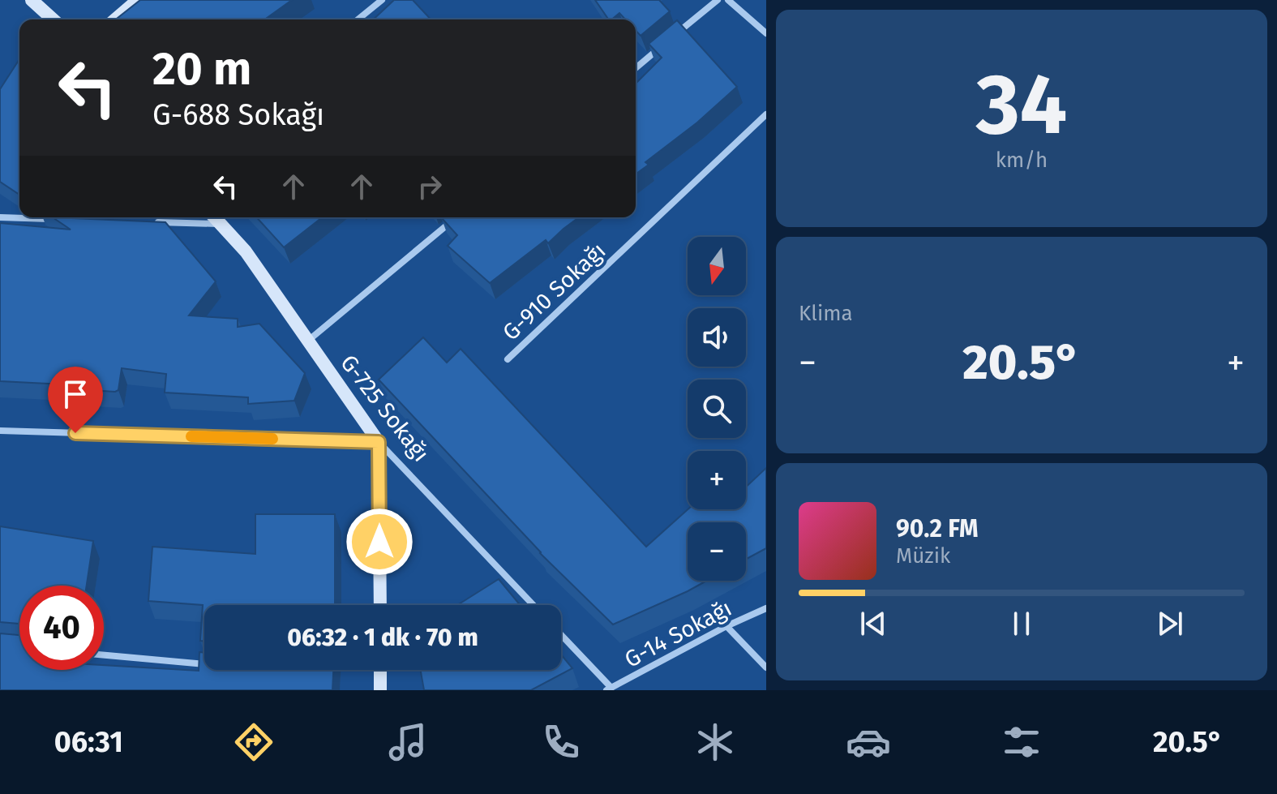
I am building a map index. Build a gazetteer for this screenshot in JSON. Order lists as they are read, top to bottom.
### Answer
{
  "streets": {
    "street": ["G-910 Sokağı", "G-725 Sokağı", "G-14 Sokağı"]
  },
  "north": "bottom",
  "page": {
    "tile": [
      ["34", "km/h"],
      "Klima"
    ],
    "turn": ["20 m", "G-688 Sokağı"],
    "map_buttons": ["+", "−"],
    "heat": ["−", "20.5°", "+"],
    "song": ["90.2 FM", "Müzik"],
    "limit": "40",
    "trip": "06:32 · 1 dk · 70 m",
    "tabs": ["06:31", "20.5°"]
  }
}
